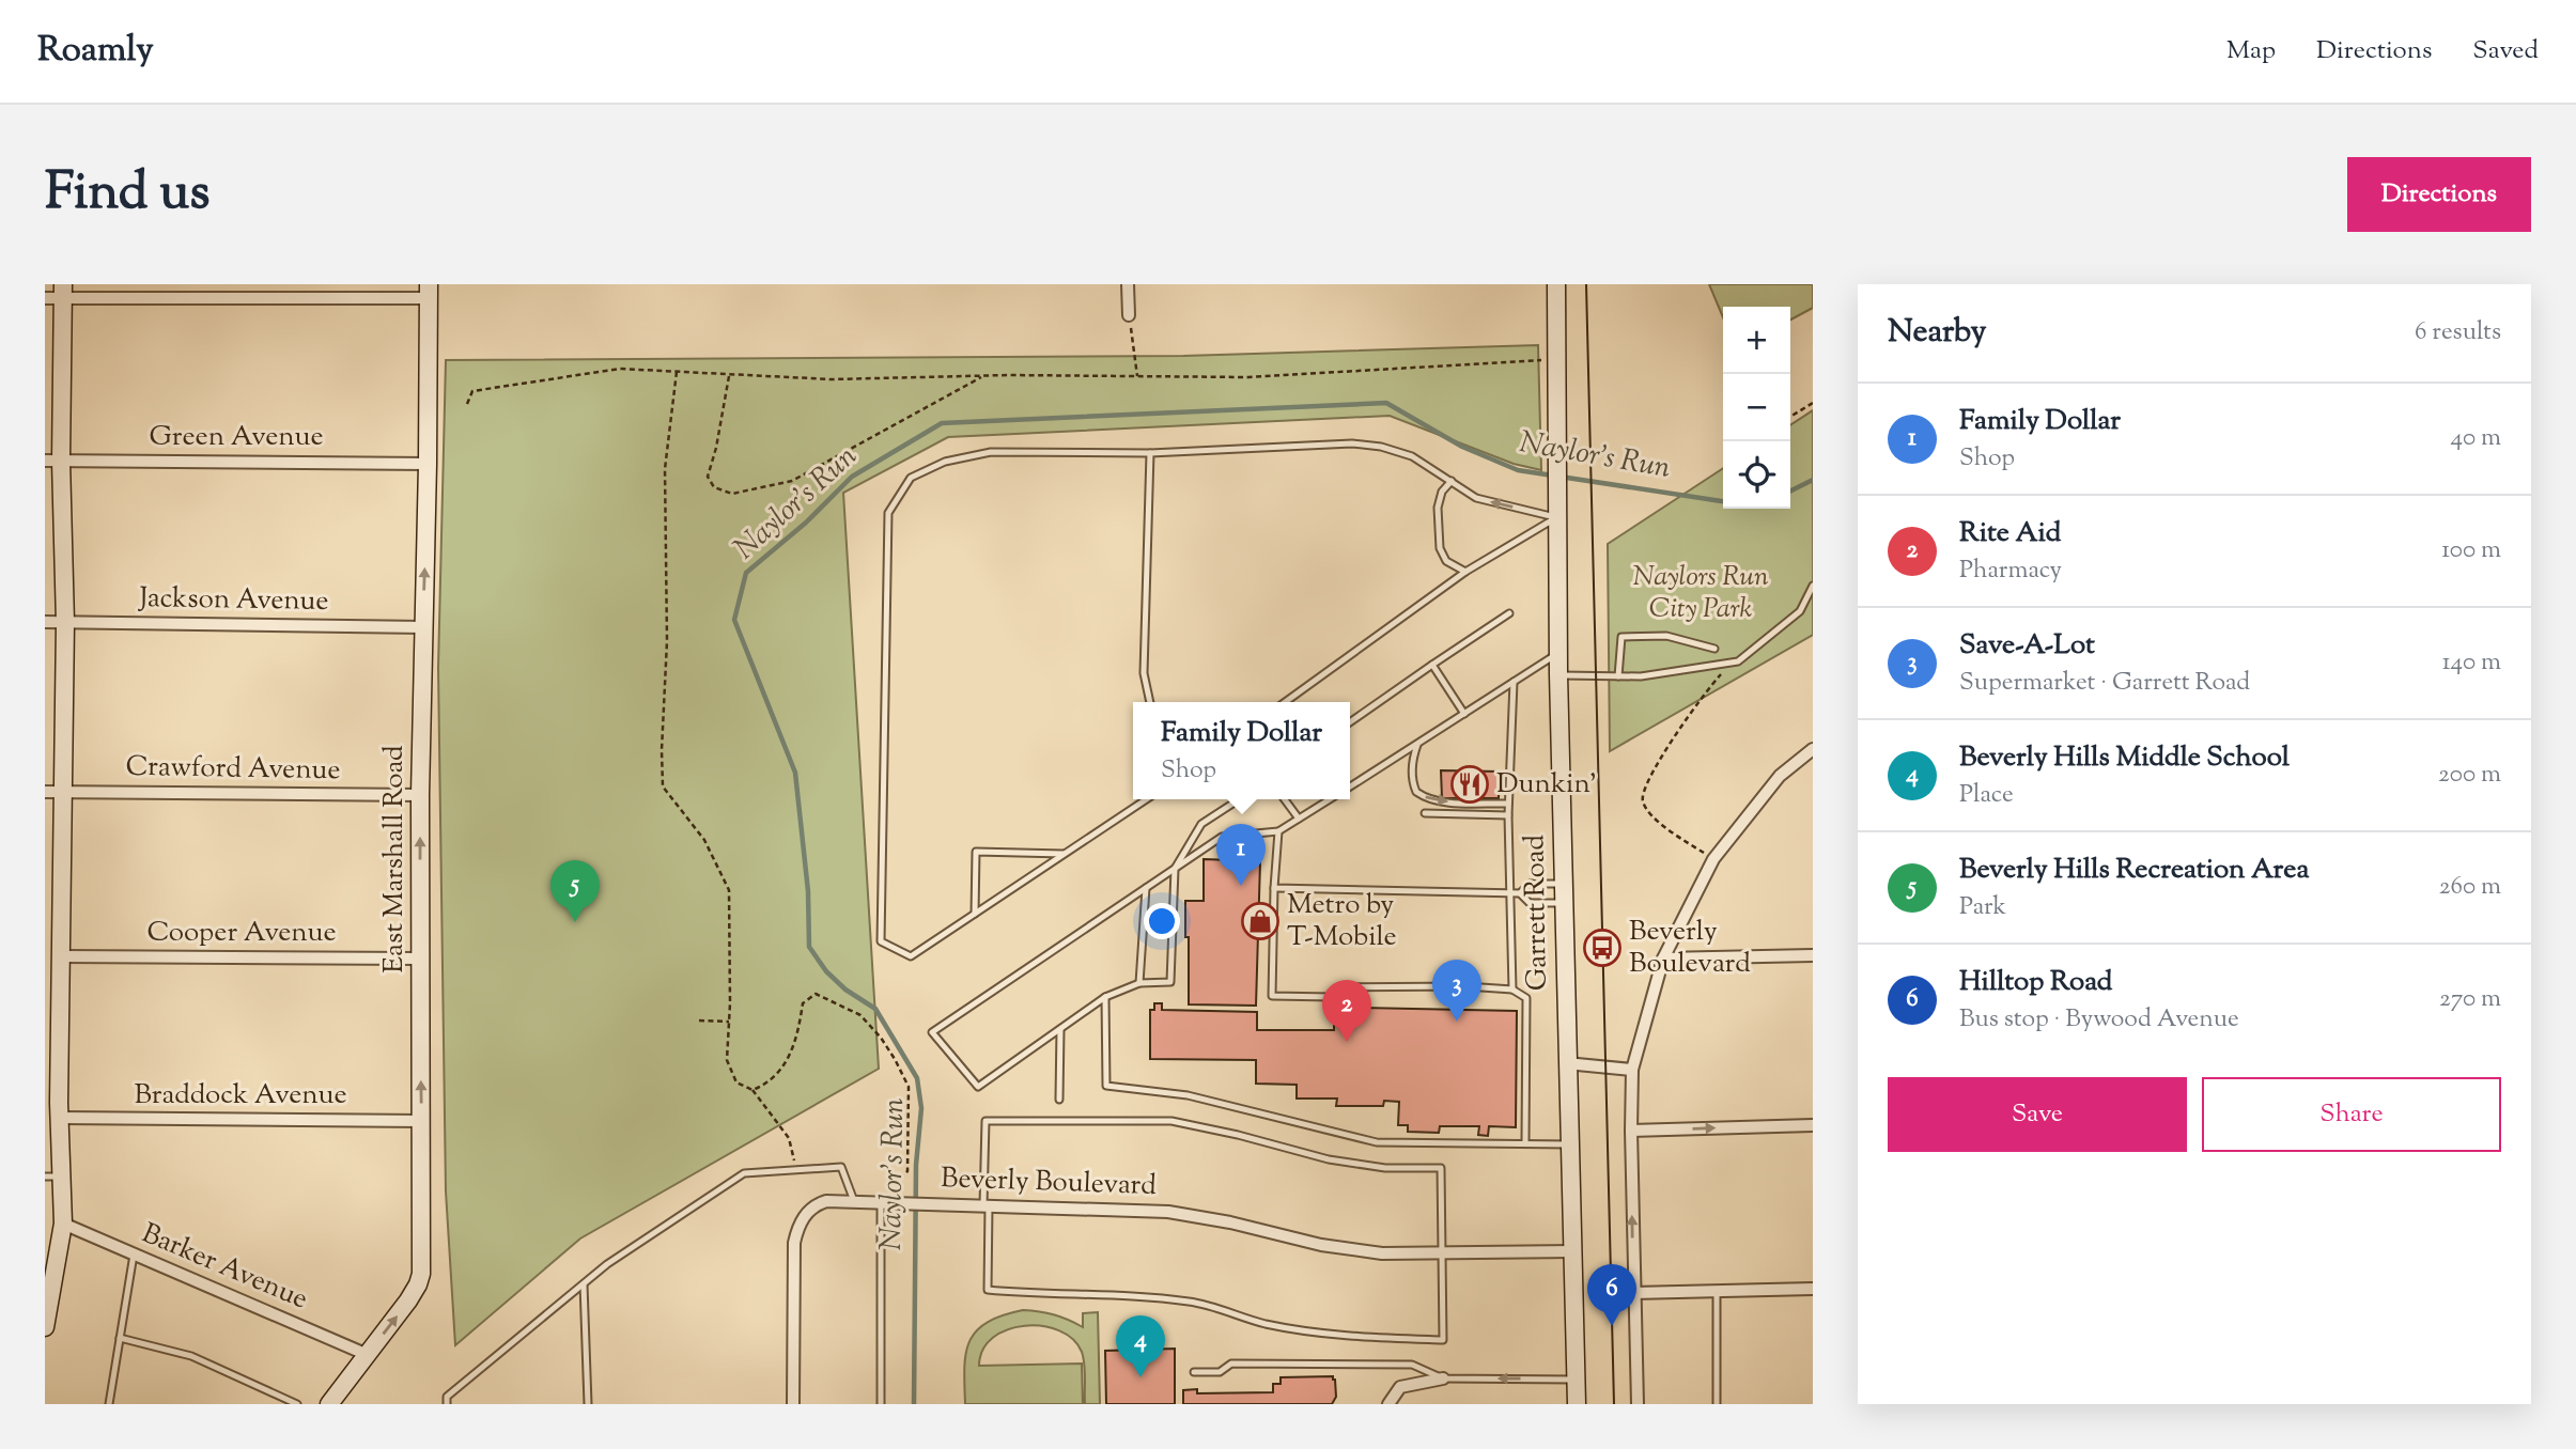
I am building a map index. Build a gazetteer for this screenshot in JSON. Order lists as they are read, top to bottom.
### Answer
{
  "streets": {
    "main road": ["East Marshall Road", "Garrett Road"],
    "street": [
      "Green Avenue",
      "Jackson Avenue",
      "Crawford Avenue",
      "Cooper Avenue",
      "Braddock Avenue",
      "Beverly Boulevard",
      "Barker Avenue"
    ]
  },
  "crossings": [
    ["Green Avenue", "East Marshall Road"],
    ["Jackson Avenue", "East Marshall Road"],
    ["Crawford Avenue", "East Marshall Road"],
    ["East Marshall Road", "Cooper Avenue"],
    ["East Marshall Road", "Braddock Avenue"],
    ["East Marshall Road", "Barker Avenue"],
    ["Garrett Road", "Beverly Boulevard"]
  ],
  "one_way": ["East Marshall Road"],
  "water": ["Naylor's Run"],
  "parks": ["Naylors Run City Park"],
  "places": {
    "restaurant": ["Dunkin'"],
    "shop": ["Metro by T-Mobile"],
    "bus stop": ["Beverly Boulevard"]
  },
  "page": {
    "header": "Roamly",
    "nav": ["Map", "Directions", "Saved"],
    "title": "Find us",
    "buttons": [
      "Directions",
      ["Save", "Share"]
    ],
    "heading": ["Nearby", "6 results"],
    "map_buttons": ["+", "−"],
    "list": [
      {
        "mark": "1",
        "name": "Family Dollar",
        "note": "Shop",
        "value": "40 m"
      },
      {
        "mark": "2",
        "name": "Rite Aid",
        "note": "Pharmacy",
        "value": "100 m"
      },
      {
        "mark": "3",
        "name": "Save-A-Lot",
        "note": "Supermarket · Garrett Road",
        "value": "140 m"
      },
      {
        "mark": "4",
        "name": "Beverly Hills Middle School",
        "note": "Place",
        "value": "200 m"
      },
      {
        "mark": "5",
        "name": "Beverly Hills Recreation Area",
        "note": "Park",
        "value": "260 m"
      },
      {
        "mark": "6",
        "name": "Hilltop Road",
        "note": "Bus stop · Bywood Avenue",
        "value": "270 m"
      }
    ],
    "popup": ["Family Dollar", "Shop"],
    "pins": [
      "1",
      "5",
      "3",
      "2",
      "6",
      "4"
    ]
  }
}
